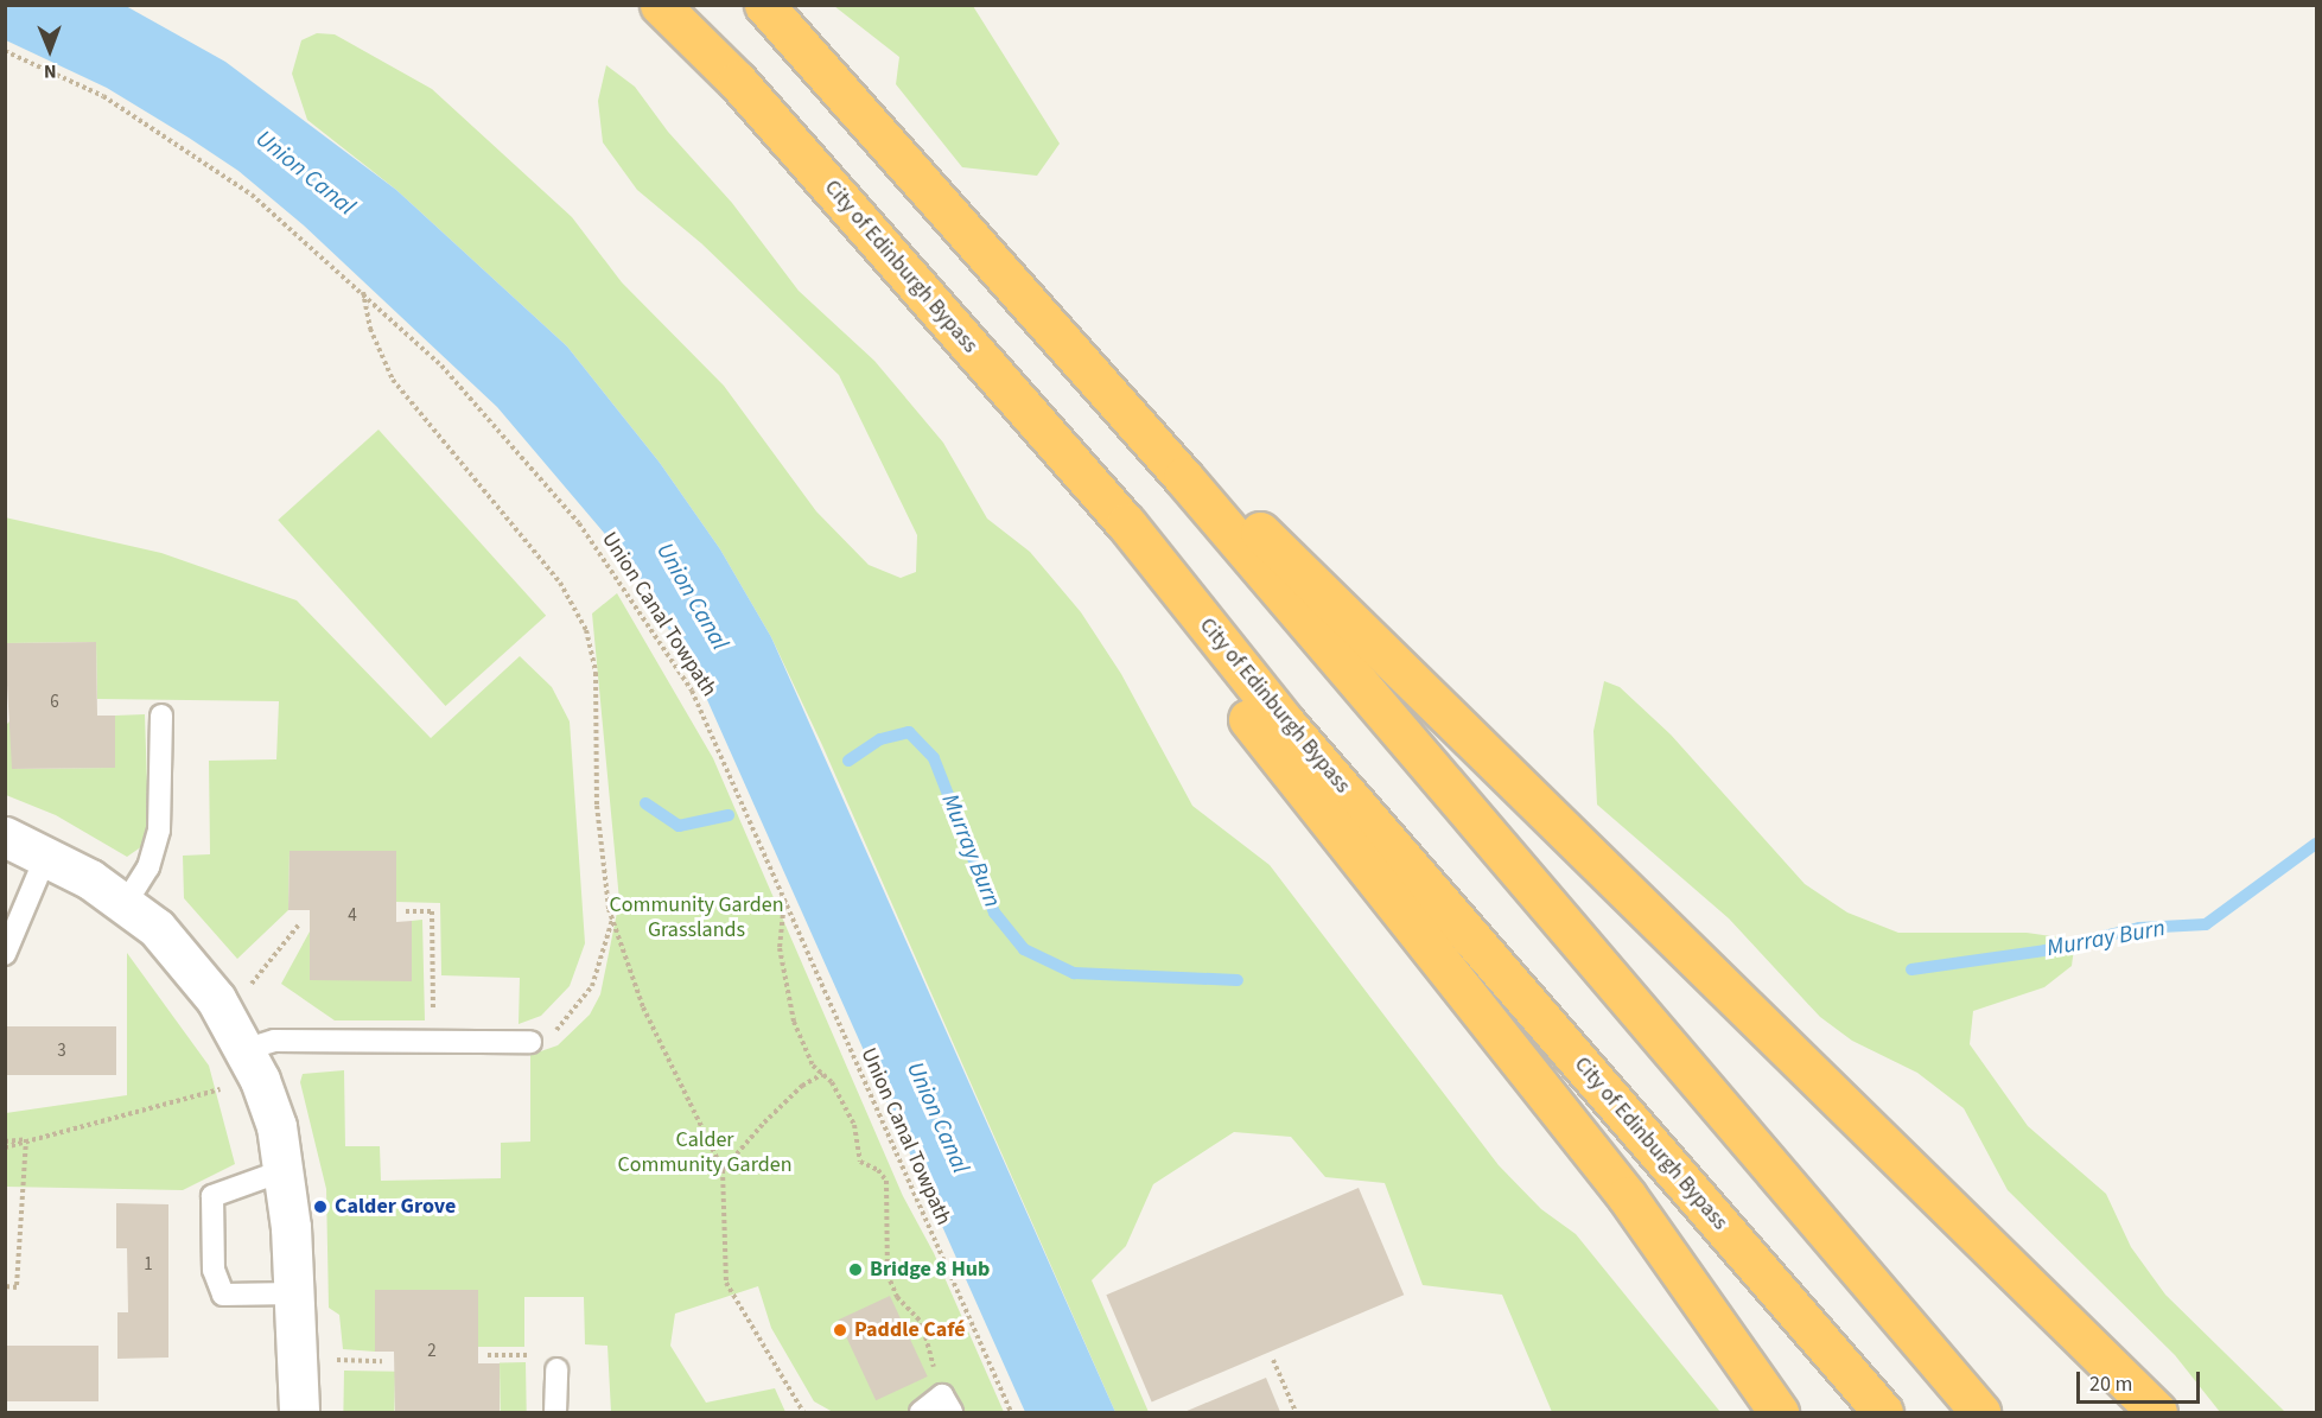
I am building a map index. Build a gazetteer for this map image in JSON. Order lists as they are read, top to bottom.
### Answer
{
  "streets": {
    "highway": ["City of Edinburgh Bypass"],
    "path": ["Union Canal Towpath"]
  },
  "water": ["Union Canal", "Murray Burn"],
  "parks": ["Community Garden Grasslands", "Calder Community Garden"],
  "places": ["Calder Grove", "Bridge 8 Hub", "Paddle Café"],
  "house_numbers": [
    "6",
    "4",
    "3",
    "1",
    "2"
  ],
  "scale_bar": "20 m",
  "north": "bottom"
}
